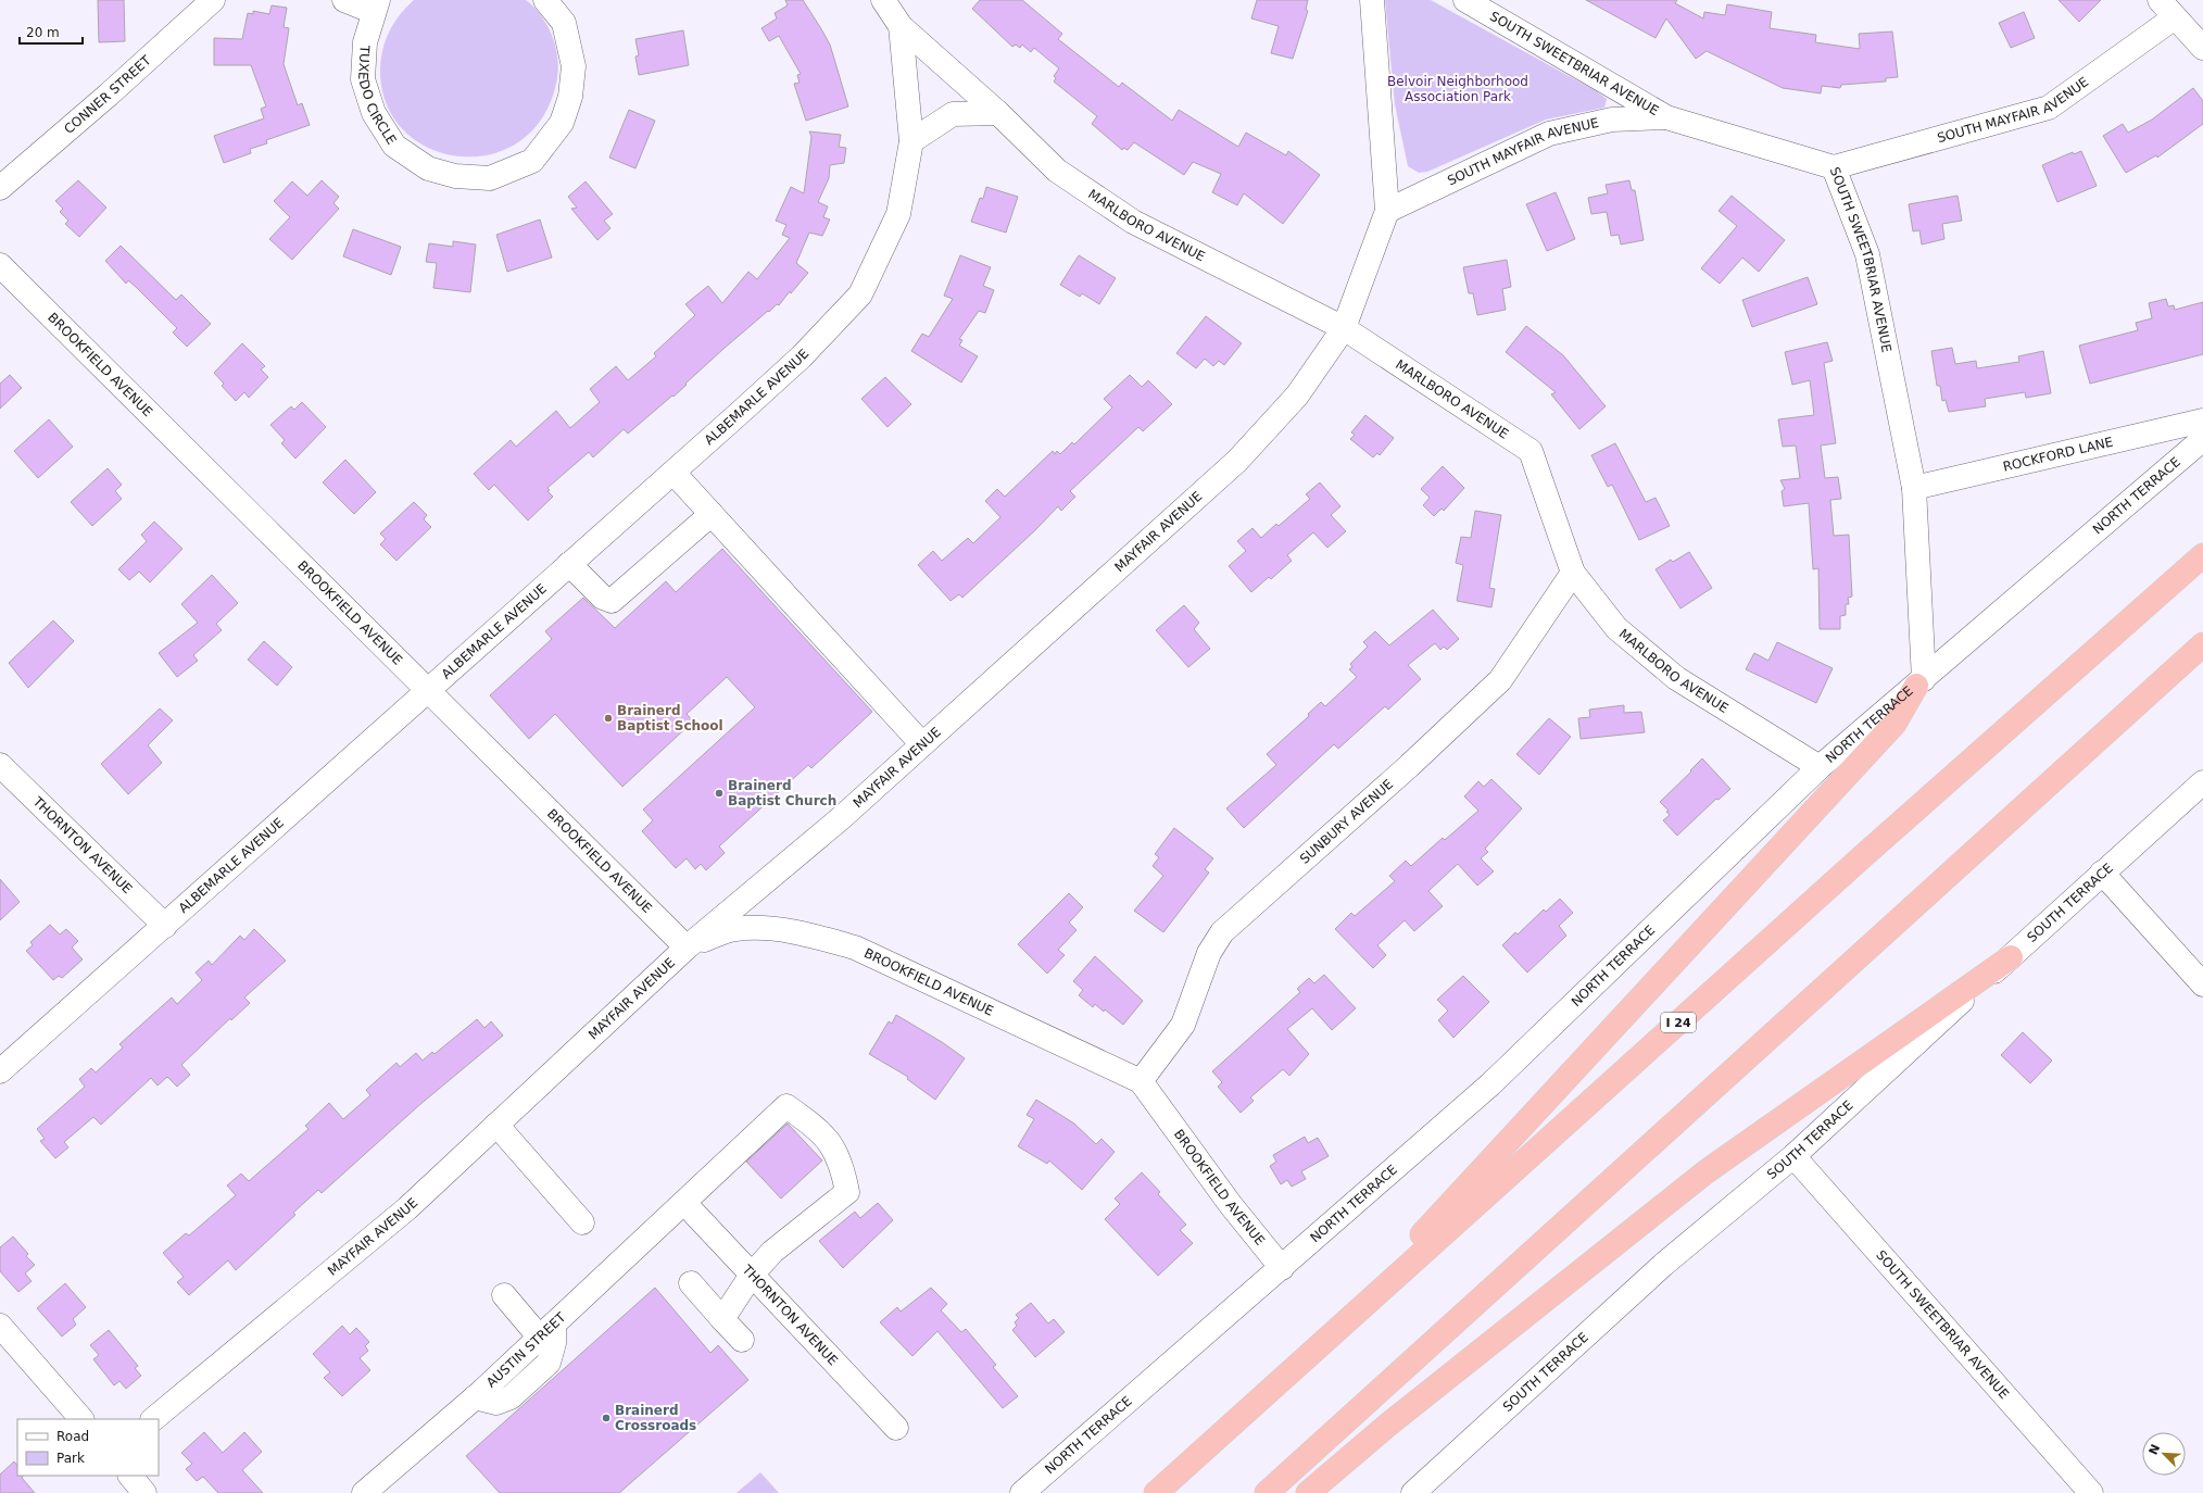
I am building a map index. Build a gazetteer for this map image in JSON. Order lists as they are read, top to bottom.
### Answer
{
  "streets": {
    "highway": ["I 24"],
    "street": [
      "SOUTH SWEETBRIAR AVENUE",
      "TUXEDO CIRCLE",
      "CONNER STREET",
      "SOUTH MAYFAIR AVENUE",
      "MARLBORO AVENUE",
      "BROOKFIELD AVENUE",
      "ALBEMARLE AVENUE",
      "ROCKFORD LANE",
      "NORTH TERRACE",
      "MAYFAIR AVENUE",
      "SUNBURY AVENUE",
      "THORNTON AVENUE",
      "SOUTH TERRACE",
      "AUSTIN STREET"
    ]
  },
  "crossings": [
    ["SOUTH SWEETBRIAR AVENUE", "SOUTH MAYFAIR AVENUE"],
    ["SOUTH SWEETBRIAR AVENUE", "ROCKFORD LANE"],
    ["SOUTH SWEETBRIAR AVENUE", "NORTH TERRACE"],
    ["SOUTH SWEETBRIAR AVENUE", "SOUTH TERRACE"],
    ["SOUTH MAYFAIR AVENUE", "MAYFAIR AVENUE"],
    ["MARLBORO AVENUE", "NORTH TERRACE"],
    ["MARLBORO AVENUE", "MAYFAIR AVENUE"],
    ["MARLBORO AVENUE", "SUNBURY AVENUE"],
    ["BROOKFIELD AVENUE", "ALBEMARLE AVENUE"],
    ["BROOKFIELD AVENUE", "NORTH TERRACE"],
    ["BROOKFIELD AVENUE", "MAYFAIR AVENUE"],
    ["BROOKFIELD AVENUE", "SUNBURY AVENUE"],
    ["ALBEMARLE AVENUE", "THORNTON AVENUE"],
    ["THORNTON AVENUE", "AUSTIN STREET"]
  ],
  "parks": ["Belvoir Neighborhood Association Park"],
  "places": ["Brainerd Baptist School", "Brainerd Baptist Church", "Brainerd Crossroads"],
  "legend": ["Road", "Park"],
  "scale_bar": "20 m",
  "north": "top left"
}
